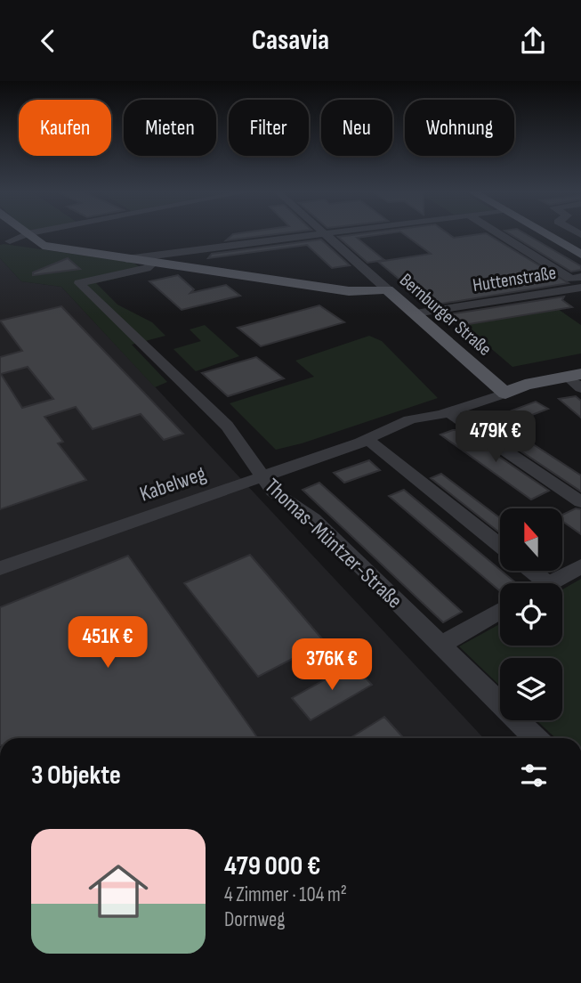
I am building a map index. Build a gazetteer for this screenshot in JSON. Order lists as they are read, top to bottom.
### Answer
{
  "streets": {
    "main road": ["Bernburger Straße", "Kabelweg"],
    "street": ["Huttenstraße", "Thomas-Müntzer-Straße"]
  },
  "crossings": [
    ["Huttenstraße", "Bernburger Straße"],
    ["Bernburger Straße", "Kabelweg"],
    ["Kabelweg", "Thomas-Müntzer-Straße"]
  ],
  "north": "top",
  "page": {
    "header": "Casavia",
    "chip": [
      "Kaufen",
      "Mieten",
      "Filter",
      "Neu",
      "Wohnung"
    ],
    "price": ["479K €", "451K €", "376K €"],
    "heading": "3 Objekte",
    "list": [
      {
        "name": "479 000 €",
        "note": "4 Zimmer · 104 m² · Dornweg"
      }
    ]
  }
}
